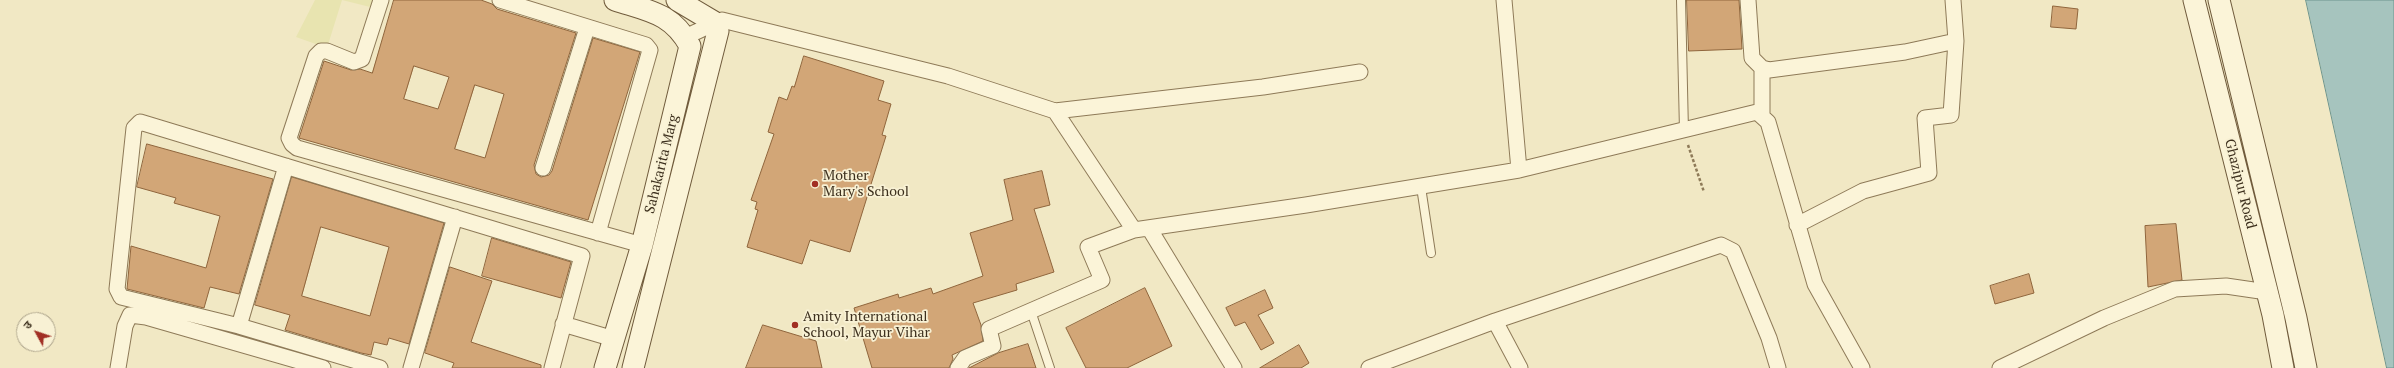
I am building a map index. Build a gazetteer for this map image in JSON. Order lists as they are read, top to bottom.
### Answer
{
  "streets": {
    "street": ["Sahakarita Marg", "Ghazipur Road"]
  },
  "places": ["Mother Mary's School", "Amity International School, Mayur Vihar"],
  "north": "top left"
}
